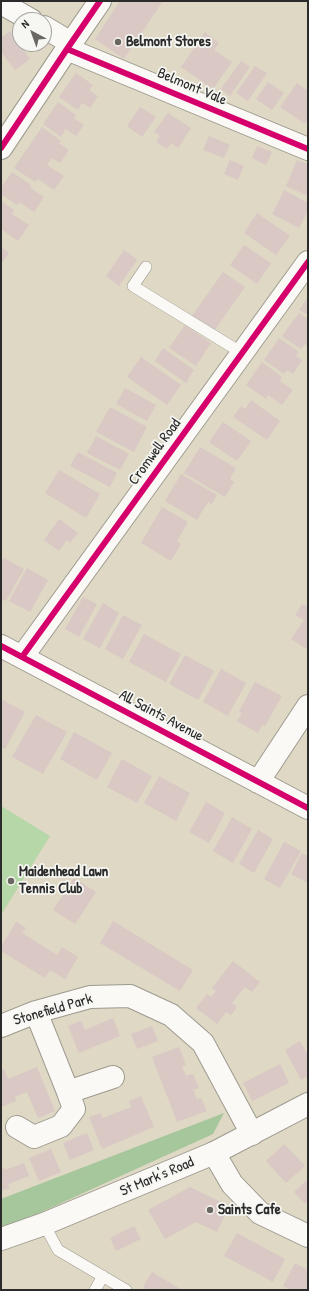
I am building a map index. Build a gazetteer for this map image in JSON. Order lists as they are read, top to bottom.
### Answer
{
  "streets": {
    "street": [
      "Belmont Vale",
      "Cromwell Road",
      "All Saints Avenue",
      "Stonefield Park",
      "St Mark's Road"
    ]
  },
  "crossings": [
    ["Cromwell Road", "All Saints Avenue"],
    ["Stonefield Park", "St Mark's Road"]
  ],
  "places": ["Belmont Stores", "Maidenhead Lawn Tennis Club", "Saints Cafe"],
  "north": "top left"
}
